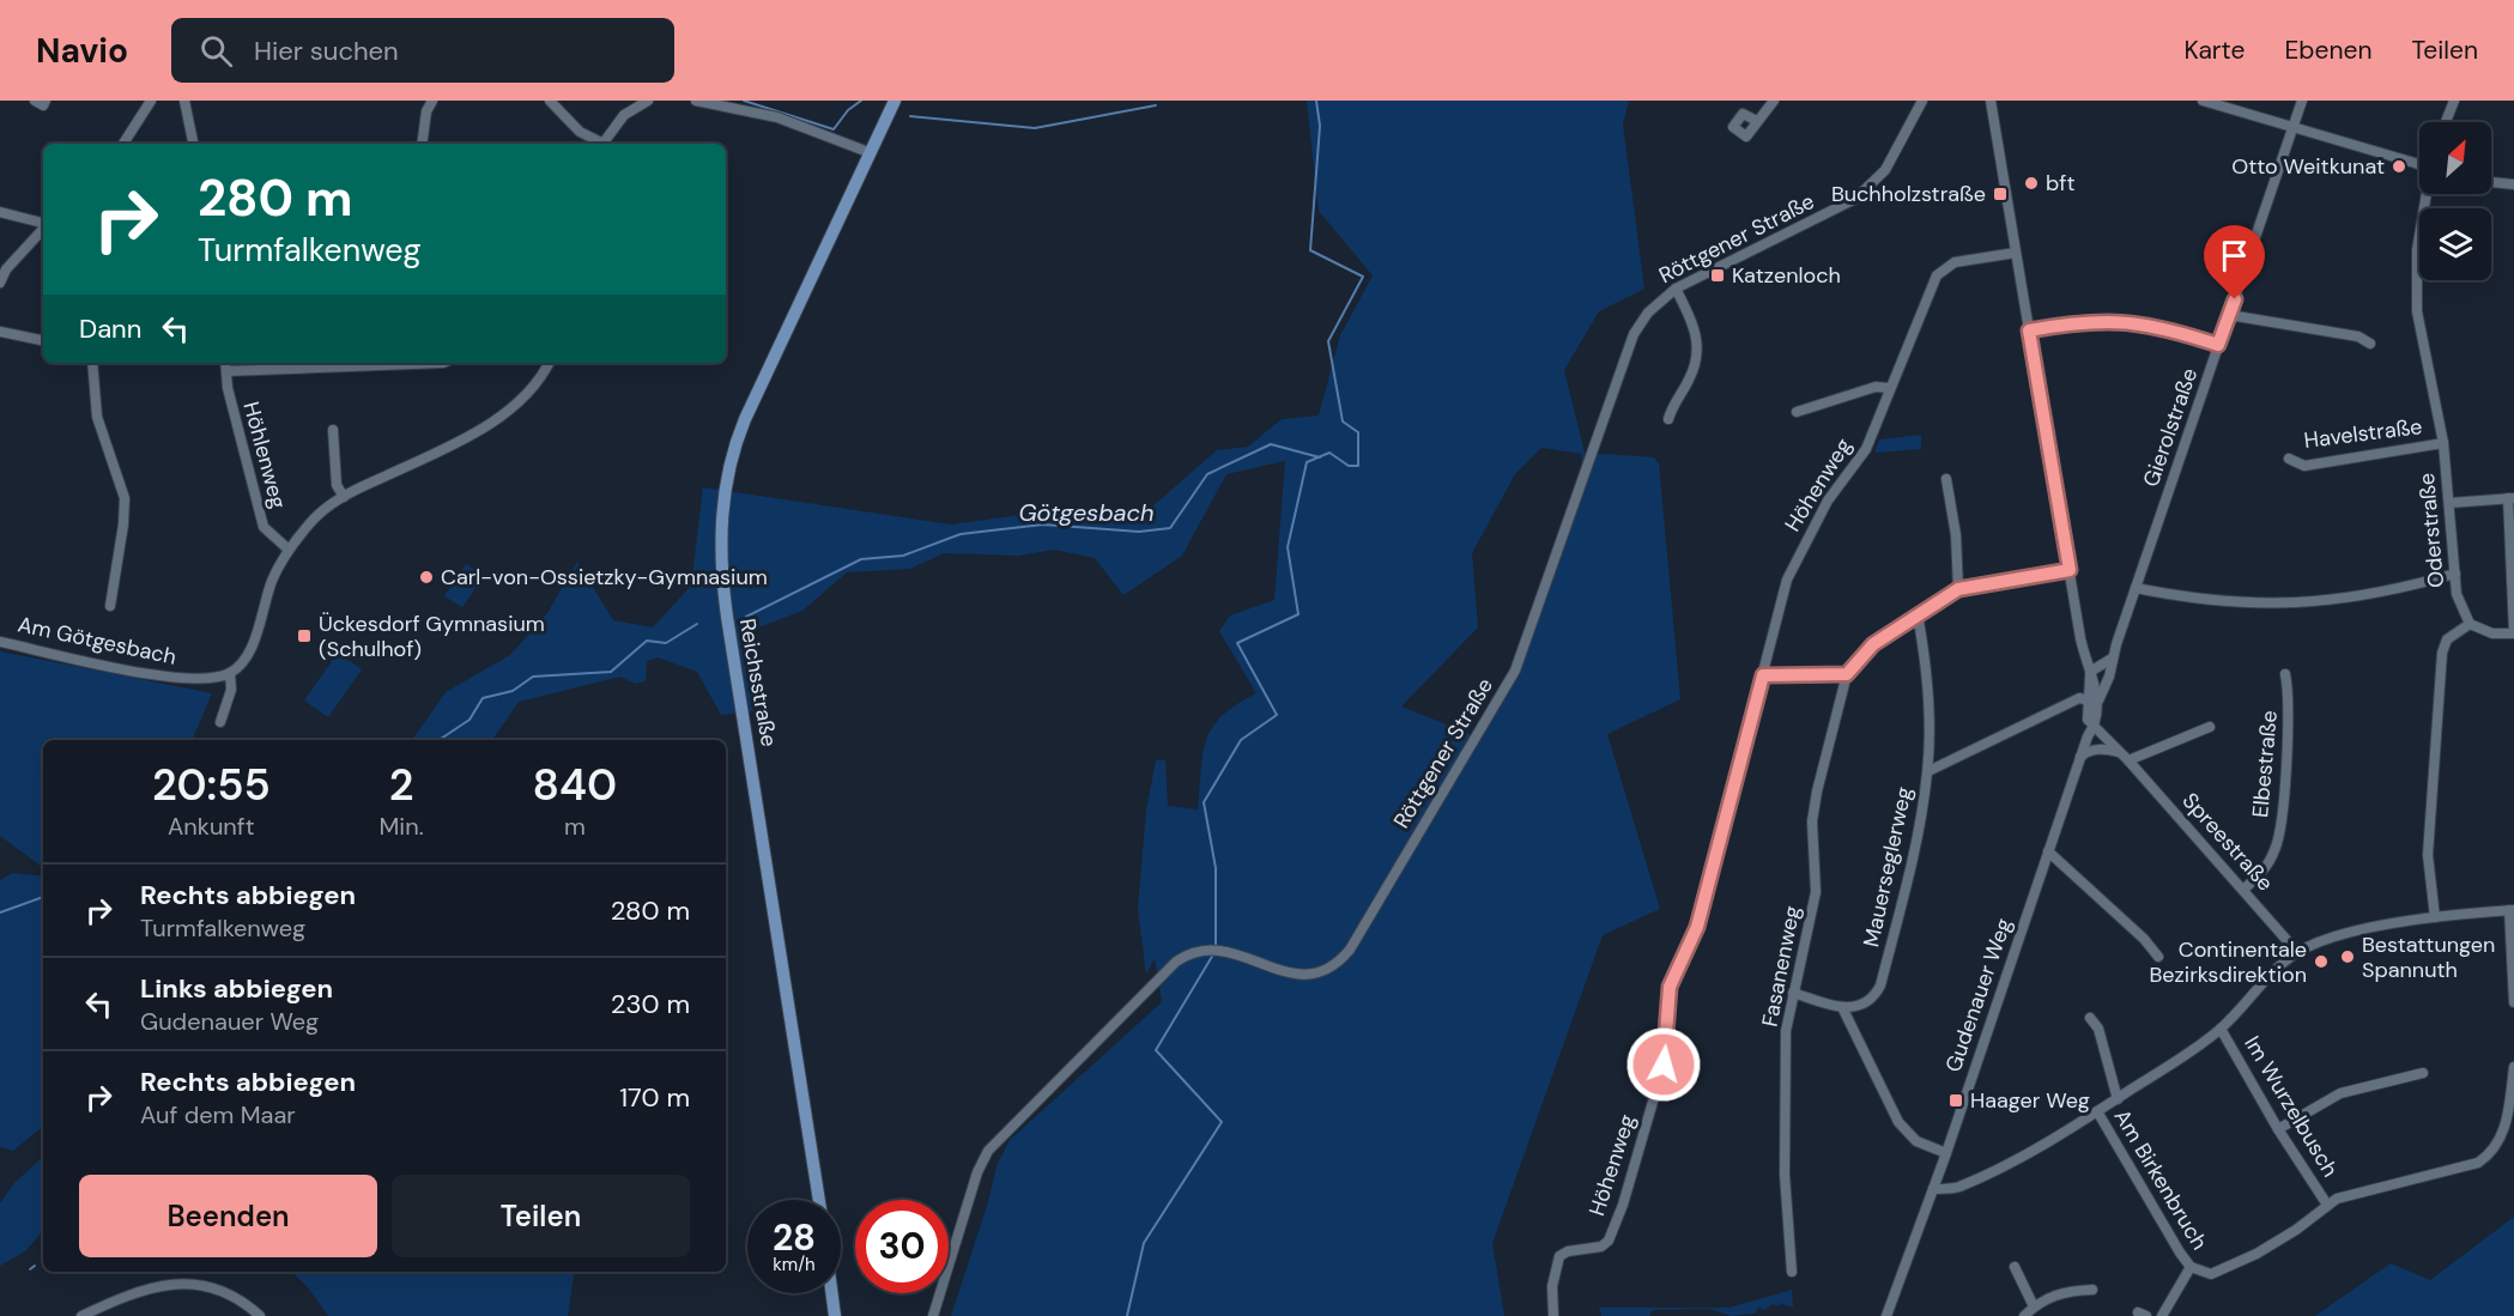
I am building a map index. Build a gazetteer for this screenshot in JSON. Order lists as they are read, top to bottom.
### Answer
{
  "streets": {
    "main road": ["Reichsstraße"],
    "street": [
      "Röttgener Straße",
      "Gierolstraße",
      "Havelstraße",
      "Höhlenweg",
      "Höhenweg",
      "Oderstraße",
      "Am Götgesbach",
      "Elbestraße",
      "Spreestraße",
      "Mauerseglerweg",
      "Fasanenweg",
      "Gudenauer Weg",
      "Im Wurzelbusch",
      "Am Birkenbruch"
    ]
  },
  "crossings": [
    ["Havelstraße", "Oderstraße"],
    ["Elbestraße", "Spreestraße"],
    ["Spreestraße", "Gudenauer Weg"],
    ["Im Wurzelbusch", "Am Birkenbruch"]
  ],
  "water": ["Götgesbach"],
  "places": {
    "other": [
      "Otto Weitkunat",
      "bft",
      "Carl-von-Ossietzky-Gymnasium",
      "Bestattungen Spannuth",
      "Continentale Bezirksdirektion"
    ],
    "transit": [
      "Buchholzstraße",
      "Katzenloch",
      "Ückesdorf Gymnasium (Schulhof)",
      "Haager Weg"
    ]
  },
  "north": "top right",
  "page": {
    "header": "Navio",
    "search": "Hier suchen",
    "nav": ["Karte", "Ebenen", "Teilen"],
    "turn": ["280 m", "Turmfalkenweg"],
    "then": "Dann",
    "eta": [
      "20:55",
      "Ankunft",
      "2",
      "Min.",
      "840",
      "m"
    ],
    "list": [
      {
        "name": "Rechts abbiegen",
        "note": "Turmfalkenweg",
        "value": "280 m"
      },
      {
        "name": "Links abbiegen",
        "note": "Gudenauer Weg",
        "value": "230 m"
      },
      {
        "name": "Rechts abbiegen",
        "note": "Auf dem Maar",
        "value": "170 m"
      }
    ],
    "buttons": ["Beenden", "Teilen"],
    "speed": "28 km/h",
    "limit": "30"
  }
}
